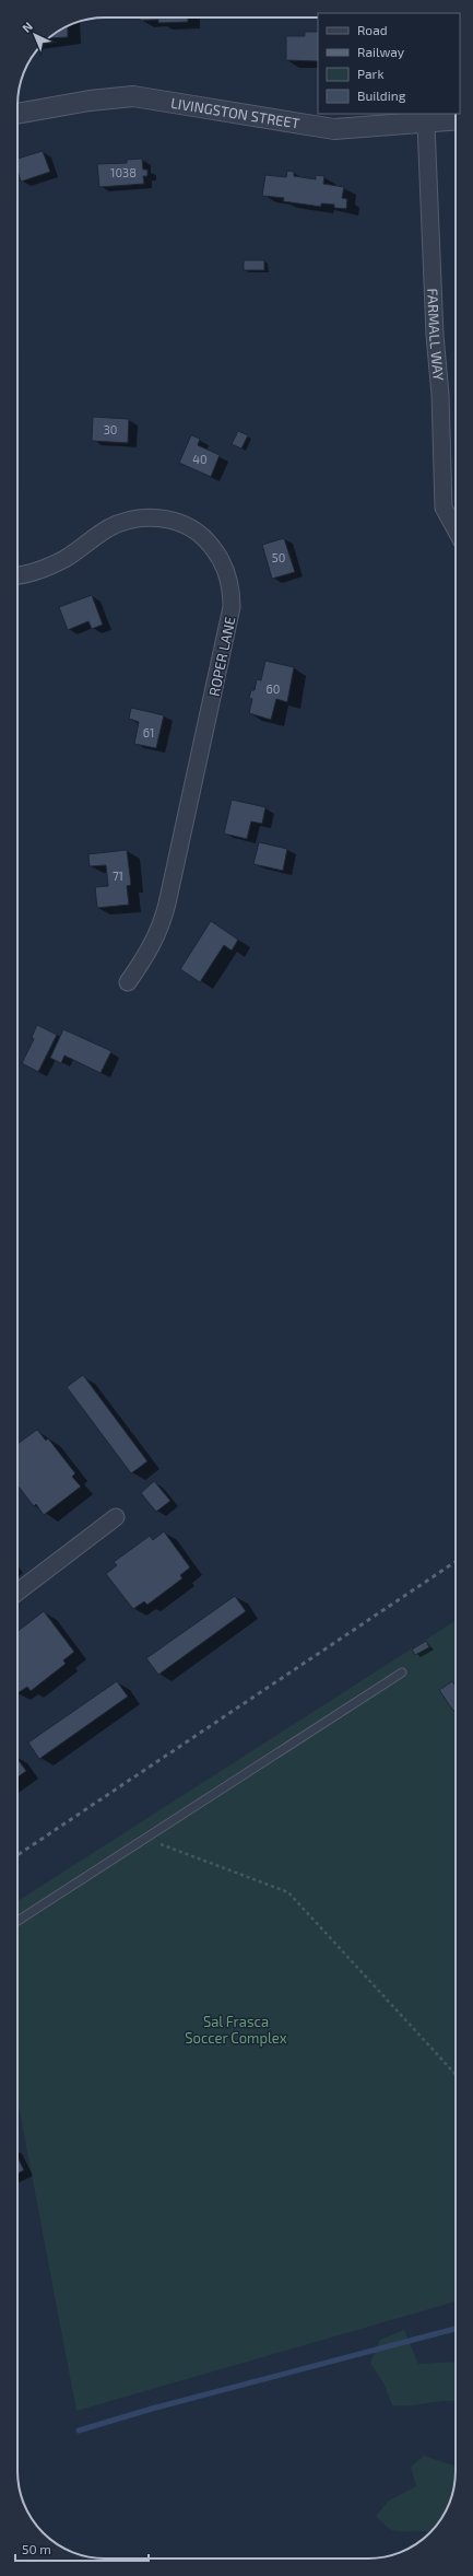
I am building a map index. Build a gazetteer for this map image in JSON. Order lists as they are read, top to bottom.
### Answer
{
  "streets": {
    "street": ["LIVINGSTON STREET", "FARMALL WAY", "ROPER LANE"]
  },
  "crossings": [
    ["LIVINGSTON STREET", "FARMALL WAY"]
  ],
  "parks": ["Sal Frasca Soccer Complex"],
  "house_numbers": [
    "1038",
    "30",
    "40",
    "50",
    "60",
    "61",
    "71"
  ],
  "legend": [
    "Road",
    "Railway",
    "Park",
    "Building"
  ],
  "scale_bar": "50 m",
  "north": "top left"
}
